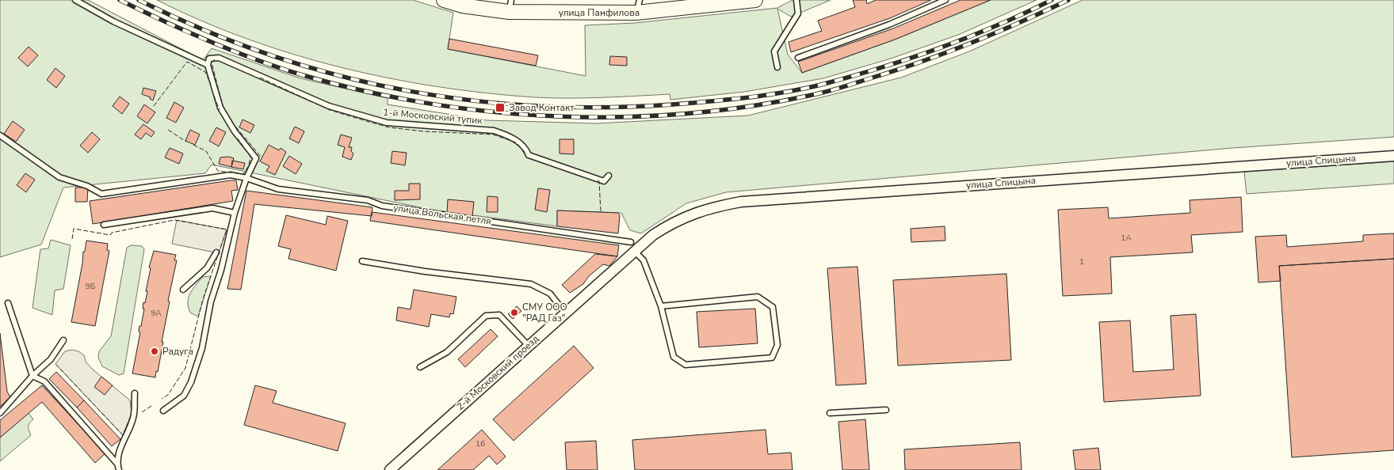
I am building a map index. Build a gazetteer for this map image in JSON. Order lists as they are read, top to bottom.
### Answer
{
  "streets": {
    "main road": ["улица Панфилова"],
    "street": ["улица Спицына", "2-й Московский проезд"],
    "lane": ["1-й Московский тупик", "улица Вольская петля"]
  },
  "crossings": [
    ["улица Спицына", "улица Вольская петля"],
    ["улица Спицына", "2-й Московский проезд"]
  ],
  "places": {
    "transit": ["Завод Контакт"],
    "other": ["СМУ ООО \"РАД Газ\"", "Радуга"]
  },
  "house_numbers": [
    "1А",
    "1",
    "9Б",
    "9А",
    "16"
  ]
}
